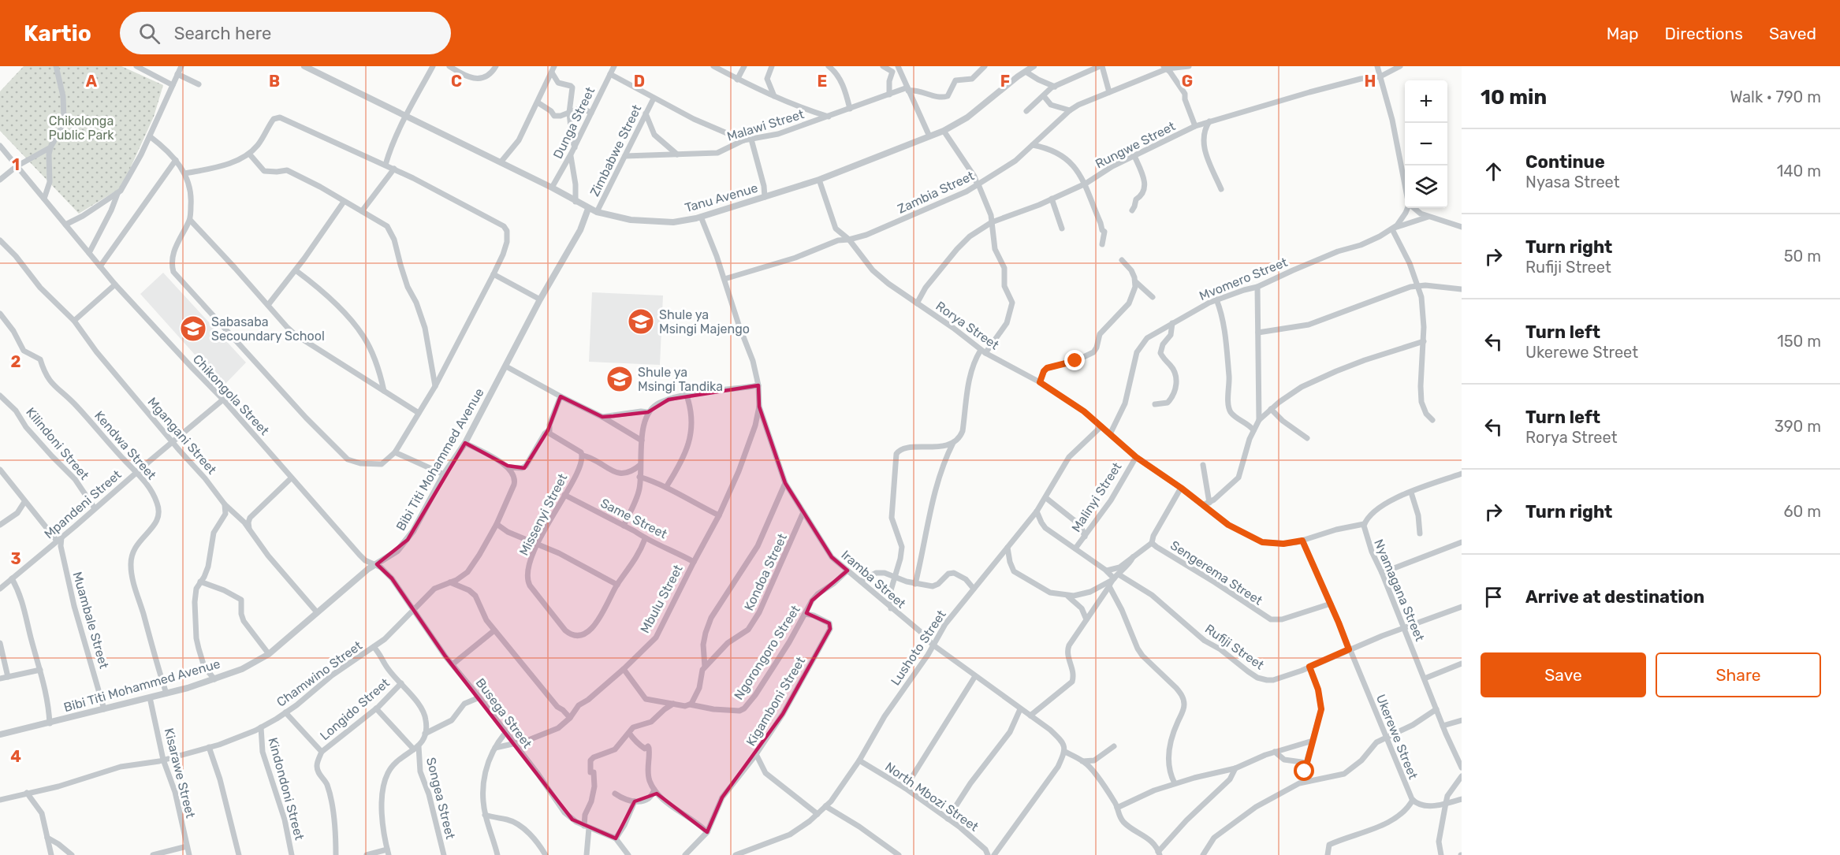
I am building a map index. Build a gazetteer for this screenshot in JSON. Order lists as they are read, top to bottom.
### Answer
{
  "streets": {
    "street": [
      "Dunga Street",
      "Malawi Street",
      "Rungwe Street",
      "Zimbabwe Street",
      "Zambia Street",
      "Tanu Avenue",
      "Mvomero Street",
      "Rorya Street",
      "Chikongola Street",
      "Mgangani Street",
      "Kilindoni Street",
      "Kendwa Street",
      "Bibi Titi Mohammed Avenue",
      "Malinyi Street",
      "Mpandeni Street",
      "Missenyi Street",
      "Same Street",
      "Kondoa Street",
      "Sengerema Street",
      "Iramba Street",
      "Nyamagana Street",
      "Mbulu Street",
      "Muambale Street",
      "Rufiji Street",
      "Lushoto Street",
      "Ngorongoro Street",
      "Chamwino Street",
      "Kigamboni Street",
      "Longido Street",
      "Busega Street",
      "Ukerewe Street",
      "Kisarawe Street",
      "Kindondoni Street",
      "North Mbozi Street",
      "Songea Street"
    ]
  },
  "crossings": [
    ["Dunga Street", "Tanu Avenue"],
    ["Malawi Street", "Zimbabwe Street"],
    ["Rungwe Street", "Rorya Street"],
    ["Zimbabwe Street", "Tanu Avenue"],
    ["Zambia Street", "Rorya Street"],
    ["Zambia Street", "Iramba Street"],
    ["Tanu Avenue", "Rorya Street"],
    ["Tanu Avenue", "Bibi Titi Mohammed Avenue"],
    ["Tanu Avenue", "Iramba Street"],
    ["Mvomero Street", "Rorya Street"],
    ["Rorya Street", "Malinyi Street"],
    ["Rorya Street", "Sengerema Street"],
    ["Rorya Street", "Nyamagana Street"],
    ["Rorya Street", "Lushoto Street"],
    ["Rorya Street", "Ukerewe Street"],
    ["Chikongola Street", "Bibi Titi Mohammed Avenue"],
    ["Chikongola Street", "Mpandeni Street"],
    ["Chikongola Street", "Busega Street"],
    ["Mgangani Street", "Bibi Titi Mohammed Avenue"],
    ["Mgangani Street", "Mpandeni Street"],
    ["Kilindoni Street", "Mpandeni Street"],
    ["Kendwa Street", "Bibi Titi Mohammed Avenue"],
    ["Kendwa Street", "Mpandeni Street"],
    ["Bibi Titi Mohammed Avenue", "Muambale Street"],
    ["Bibi Titi Mohammed Avenue", "Busega Street"],
    ["Bibi Titi Mohammed Avenue", "Kisarawe Street"],
    ["Malinyi Street", "Rufiji Street"],
    ["Mpandeni Street", "Muambale Street"],
    ["Missenyi Street", "Same Street"],
    ["Same Street", "Mbulu Street"],
    ["Kondoa Street", "Iramba Street"],
    ["Sengerema Street", "Ukerewe Street"],
    ["Iramba Street", "Mbulu Street"],
    ["Iramba Street", "Lushoto Street"],
    ["Iramba Street", "Ngorongoro Street"],
    ["Nyamagana Street", "Rufiji Street"],
    ["Mbulu Street", "Busega Street"],
    ["Rufiji Street", "Lushoto Street"],
    ["Rufiji Street", "Ukerewe Street"],
    ["Lushoto Street", "North Mbozi Street"],
    ["Ngorongoro Street", "Kigamboni Street"],
    ["Chamwino Street", "Busega Street"],
    ["Chamwino Street", "Kisarawe Street"],
    ["Chamwino Street", "Kindondoni Street"]
  ],
  "parks": ["Chikolonga Public Park"],
  "places": {
    "school or university": ["Shule ya Msingi Majengo", "Sabasaba Secoundary School", "Shule ya Msingi Tandika"]
  },
  "page": {
    "header": "Kartio",
    "search": "Search here",
    "nav": ["Map", "Directions", "Saved"],
    "heading": ["10 min", "Walk · 790 m"],
    "map_buttons": ["+", "−"],
    "list": [
      ["Continue", "Nyasa Street", "140 m"],
      ["Turn right", "Rufiji Street", "50 m"],
      ["Turn left", "Ukerewe Street", "150 m"],
      ["Turn left", "Rorya Street", "390 m"],
      ["Turn right", "60 m"],
      "Arrive at destination"
    ],
    "buttons": ["Save", "Share"]
  },
  "grid": {
    "columns": [
      "A",
      "B",
      "C",
      "D",
      "E",
      "F",
      "G",
      "H"
    ],
    "rows": [
      "1",
      "2",
      "3",
      "4"
    ]
  }
}
